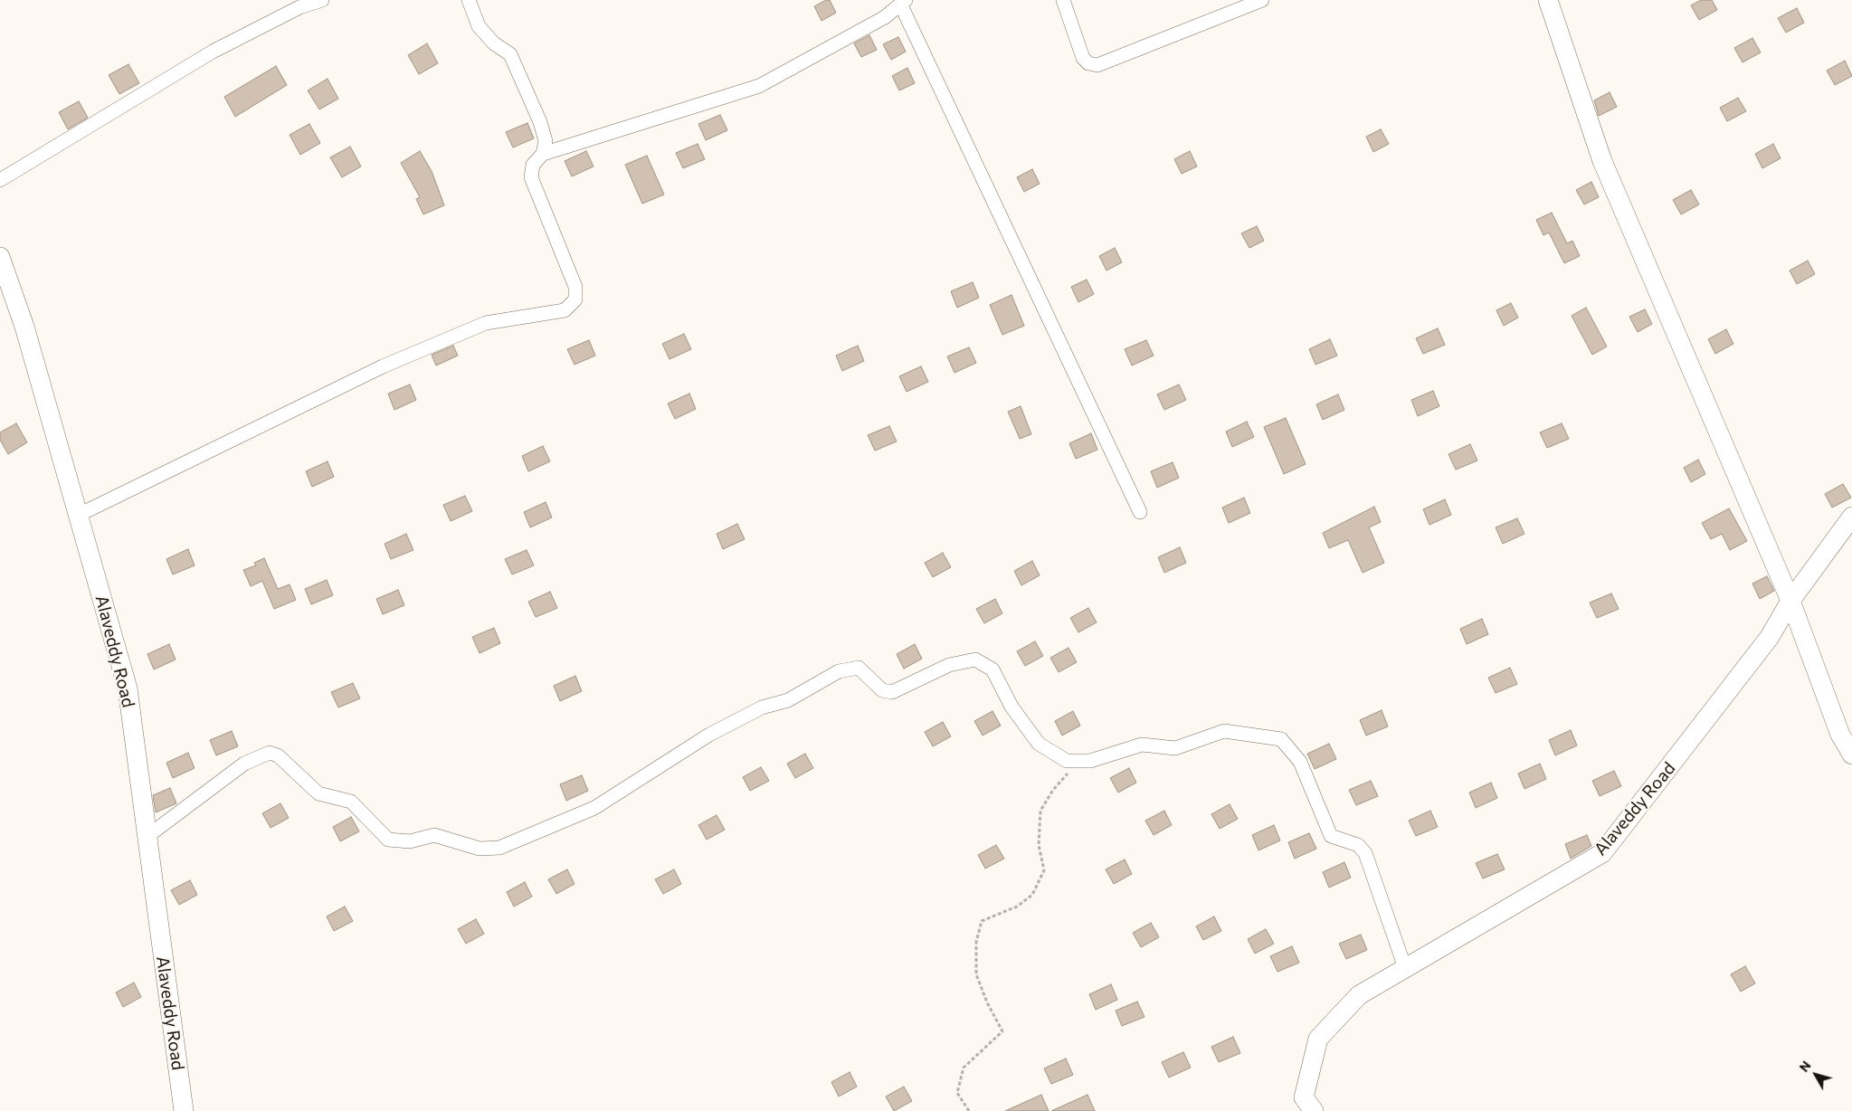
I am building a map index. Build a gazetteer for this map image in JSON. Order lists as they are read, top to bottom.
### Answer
{
  "streets": {
    "street": ["Alaveddy Road"]
  },
  "north": "top left"
}
